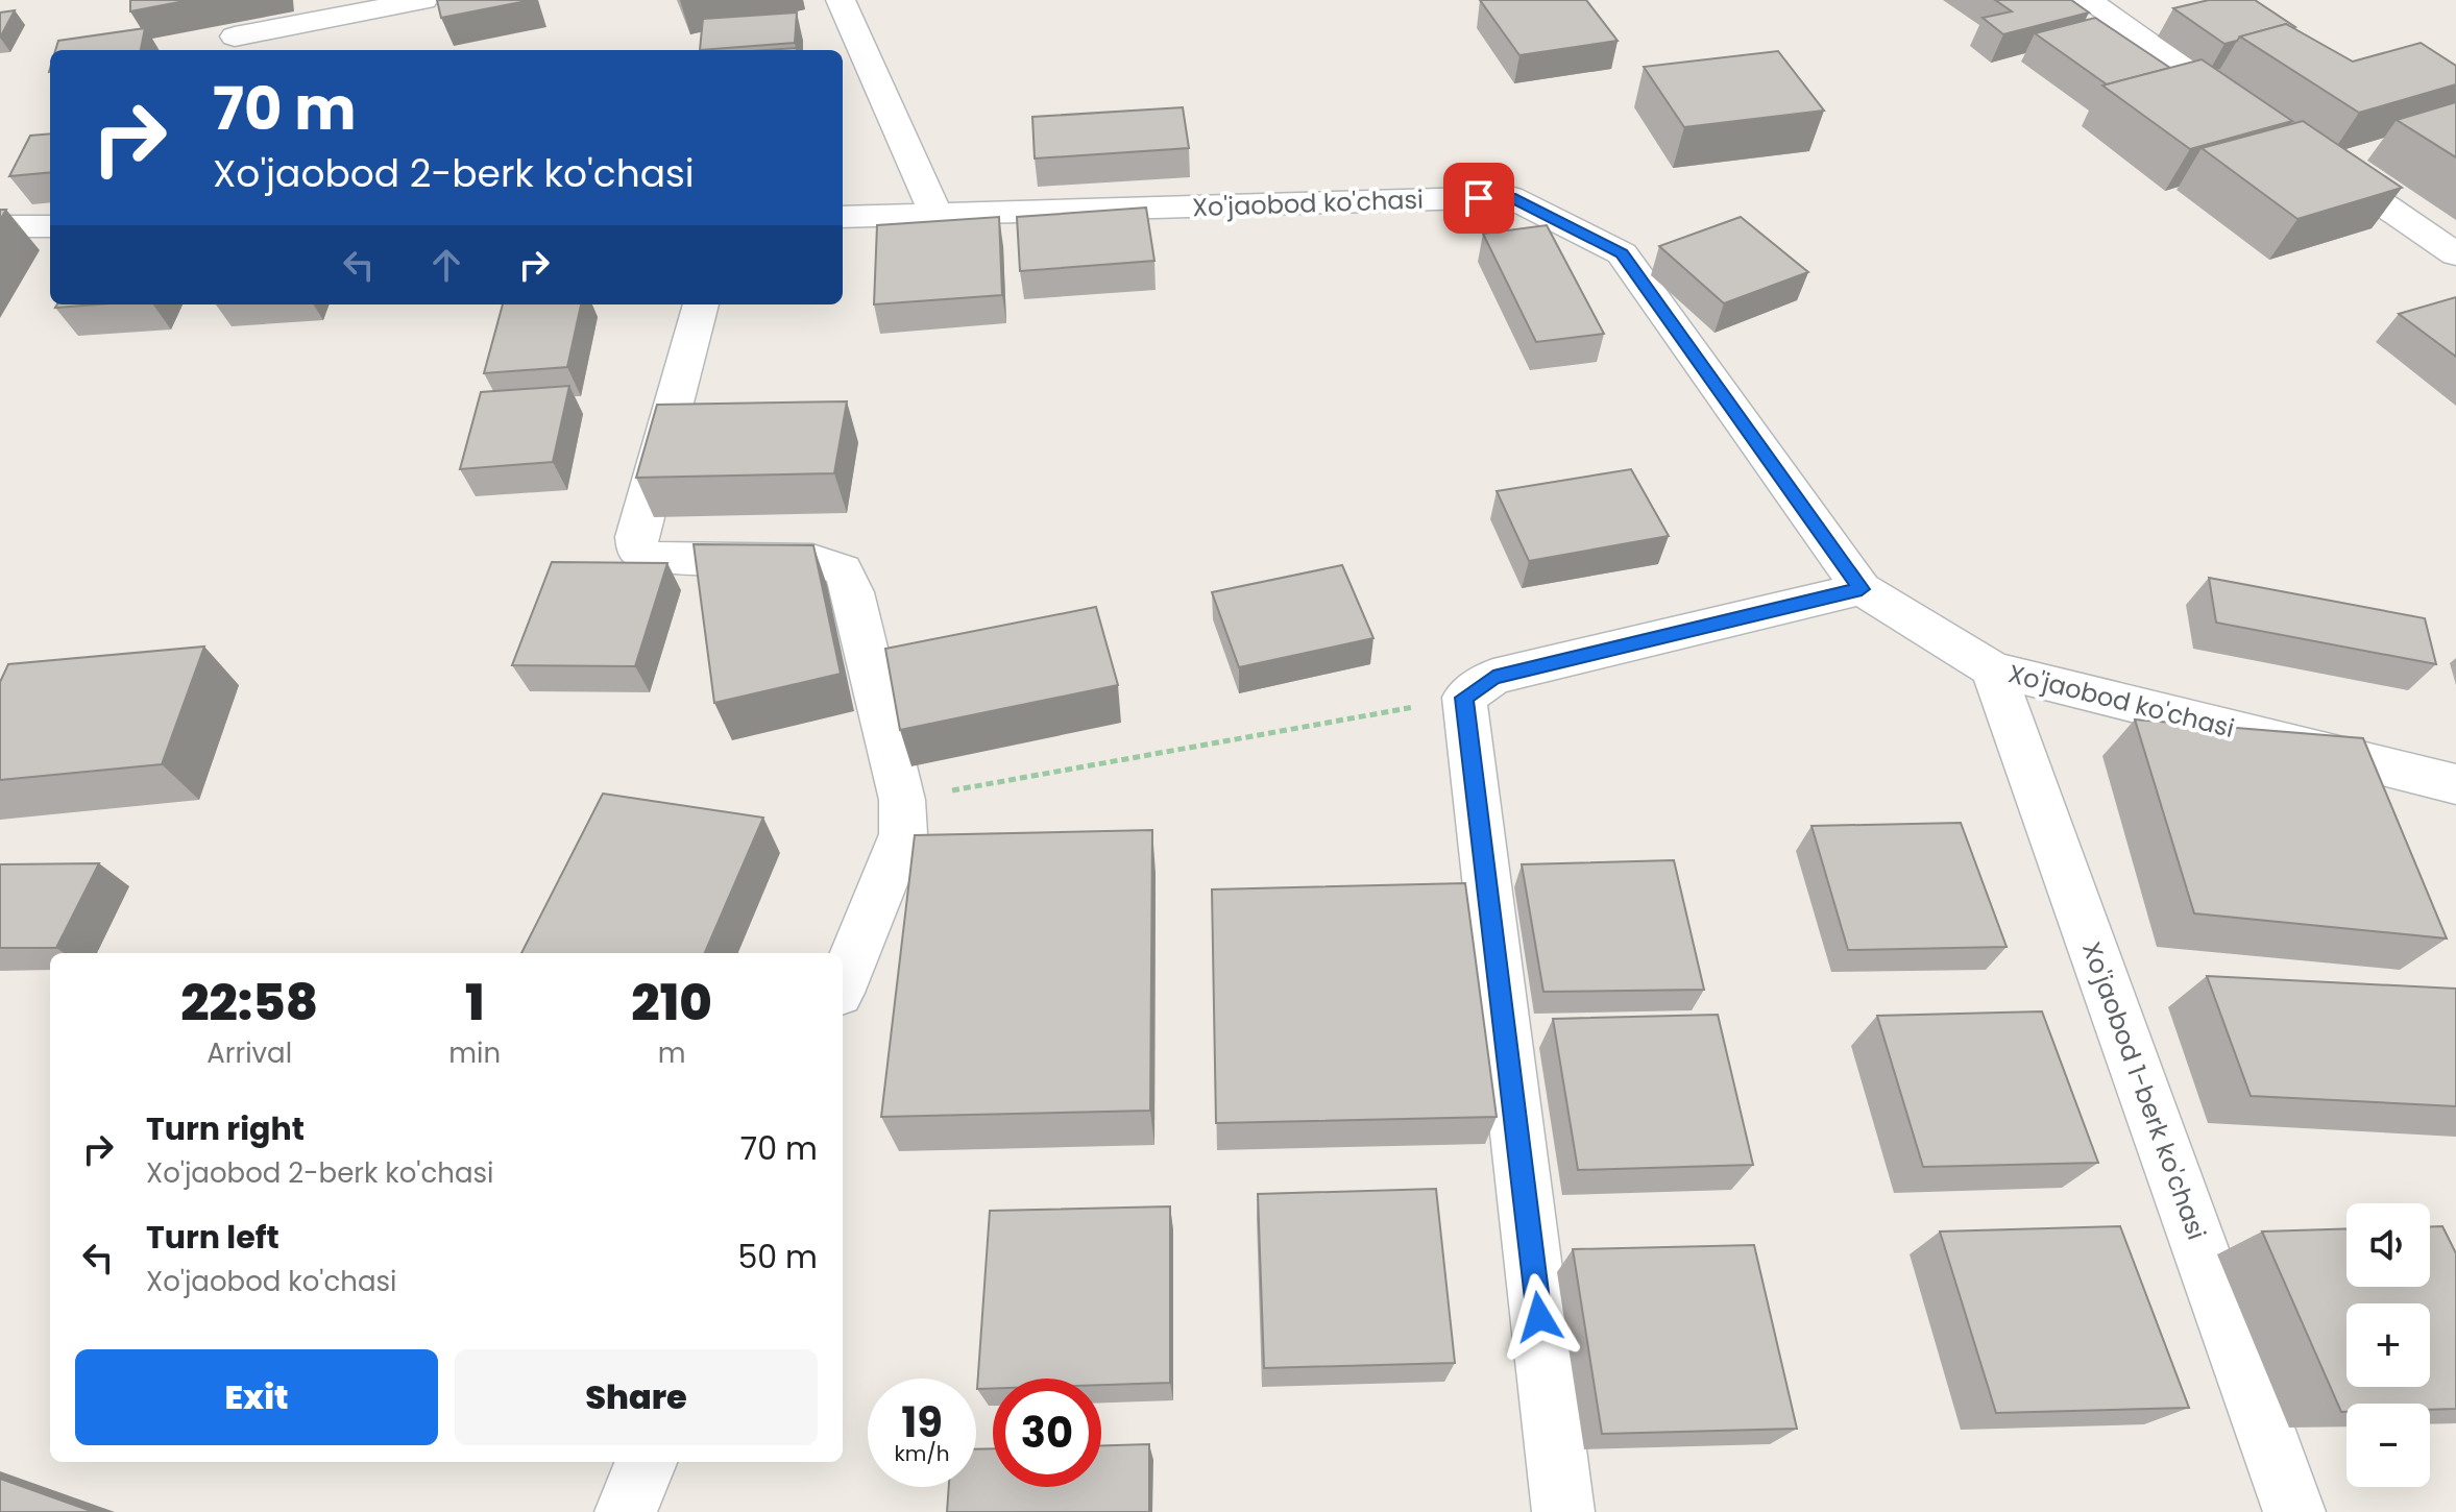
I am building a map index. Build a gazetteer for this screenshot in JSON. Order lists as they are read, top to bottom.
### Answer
{
  "streets": {
    "street": ["Xo'jaobod ko'chasi", "Xo'jaobod 1-berk ko'chasi"]
  },
  "crossings": [
    ["Xo'jaobod ko'chasi", "Xo'jaobod 1-berk ko'chasi"]
  ],
  "page": {
    "turn": ["70 m", "Xo'jaobod 2-berk ko'chasi"],
    "eta": [
      "22:58",
      "Arrival",
      "1",
      "min",
      "210",
      "m"
    ],
    "list": [
      {
        "name": "Turn right",
        "note": "Xo'jaobod 2-berk ko'chasi",
        "value": "70 m"
      },
      {
        "name": "Turn left",
        "note": "Xo'jaobod ko'chasi",
        "value": "50 m"
      }
    ],
    "map_buttons": ["+", "−"],
    "buttons": ["Exit", "Share"],
    "speed": "19 km/h",
    "limit": "30"
  }
}
